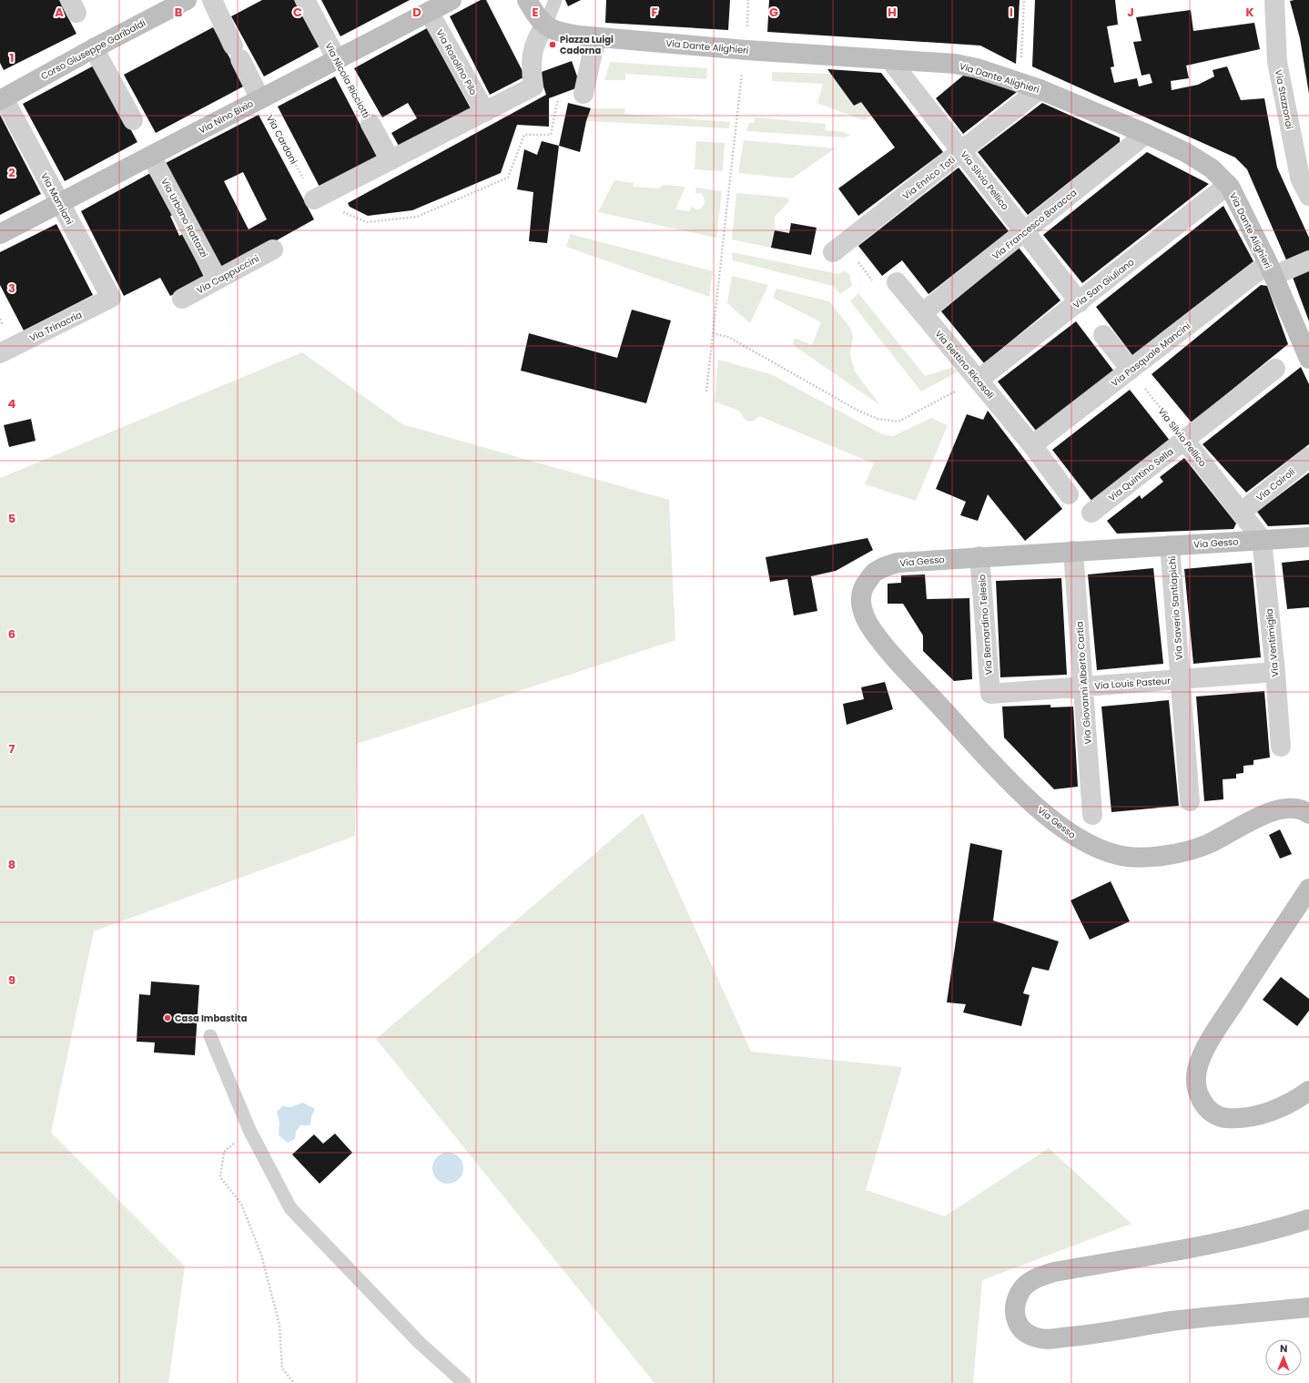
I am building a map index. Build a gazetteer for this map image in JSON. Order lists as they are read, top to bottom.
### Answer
{
  "streets": {
    "street": [
      "Via Dante Alighieri",
      "Corso Giuseppe Garibaldi",
      "Via Rosolino Pilo",
      "Via Nicola Ricciotti",
      "Via Stazzonai",
      "Via Nino Bixio",
      "Via Enrico Toti",
      "Via Silvio Pellico",
      "Via Mamiani",
      "Via Urbano Rattazzi",
      "Via Francesco Baracca",
      "Via Cappuccini",
      "Via San Giuliano",
      "Via Trinacria",
      "Via Pasquale Mancini",
      "Via Bettino Ricasoli",
      "Via Quintino Sella",
      "Via Cairoli",
      "Via Gesso",
      "Via Saverio Santiapichi",
      "Via Bernardino Telesio",
      "Via Ventimiglia",
      "Via Giovanni Alberto Cartia",
      "Via Louis Pasteur"
    ],
    "path": ["Via Cardani"]
  },
  "crossings": [
    ["Via Dante Alighieri", "Via Enrico Toti"],
    ["Via Dante Alighieri", "Via Silvio Pellico"],
    ["Via Dante Alighieri", "Via Francesco Baracca"],
    ["Via Dante Alighieri", "Via San Giuliano"],
    ["Via Dante Alighieri", "Via Pasquale Mancini"],
    ["Corso Giuseppe Garibaldi", "Via Mamiani"],
    ["Via Rosolino Pilo", "Via Nino Bixio"],
    ["Via Nicola Ricciotti", "Via Nino Bixio"],
    ["Via Nino Bixio", "Via Cardani"],
    ["Via Nino Bixio", "Via Mamiani"],
    ["Via Nino Bixio", "Via Urbano Rattazzi"],
    ["Via Enrico Toti", "Via Silvio Pellico"],
    ["Via Silvio Pellico", "Via Francesco Baracca"],
    ["Via Silvio Pellico", "Via San Giuliano"],
    ["Via Silvio Pellico", "Via Pasquale Mancini"],
    ["Via Silvio Pellico", "Via Quintino Sella"],
    ["Via Silvio Pellico", "Via Cairoli"],
    ["Via Silvio Pellico", "Via Gesso"],
    ["Via Silvio Pellico", "Via Ventimiglia"],
    ["Via Mamiani", "Via Trinacria"],
    ["Via Urbano Rattazzi", "Via Cappuccini"],
    ["Via Francesco Baracca", "Via Bettino Ricasoli"],
    ["Via San Giuliano", "Via Bettino Ricasoli"],
    ["Via Pasquale Mancini", "Via Bettino Ricasoli"],
    ["Via Gesso", "Via Saverio Santiapichi"],
    ["Via Gesso", "Via Bernardino Telesio"],
    ["Via Gesso", "Via Ventimiglia"],
    ["Via Gesso", "Via Giovanni Alberto Cartia"],
    ["Via Saverio Santiapichi", "Via Louis Pasteur"],
    ["Via Bernardino Telesio", "Via Louis Pasteur"],
    ["Via Ventimiglia", "Via Louis Pasteur"],
    ["Via Giovanni Alberto Cartia", "Via Louis Pasteur"]
  ],
  "places": ["Piazza Luigi Cadorna", "Casa Imbastita"],
  "north": "top",
  "grid": {
    "columns": [
      "A",
      "B",
      "C",
      "D",
      "E",
      "F",
      "G",
      "H",
      "I",
      "J",
      "K"
    ],
    "rows": [
      "1",
      "2",
      "3",
      "4",
      "5",
      "6",
      "7",
      "8",
      "9"
    ]
  }
}
